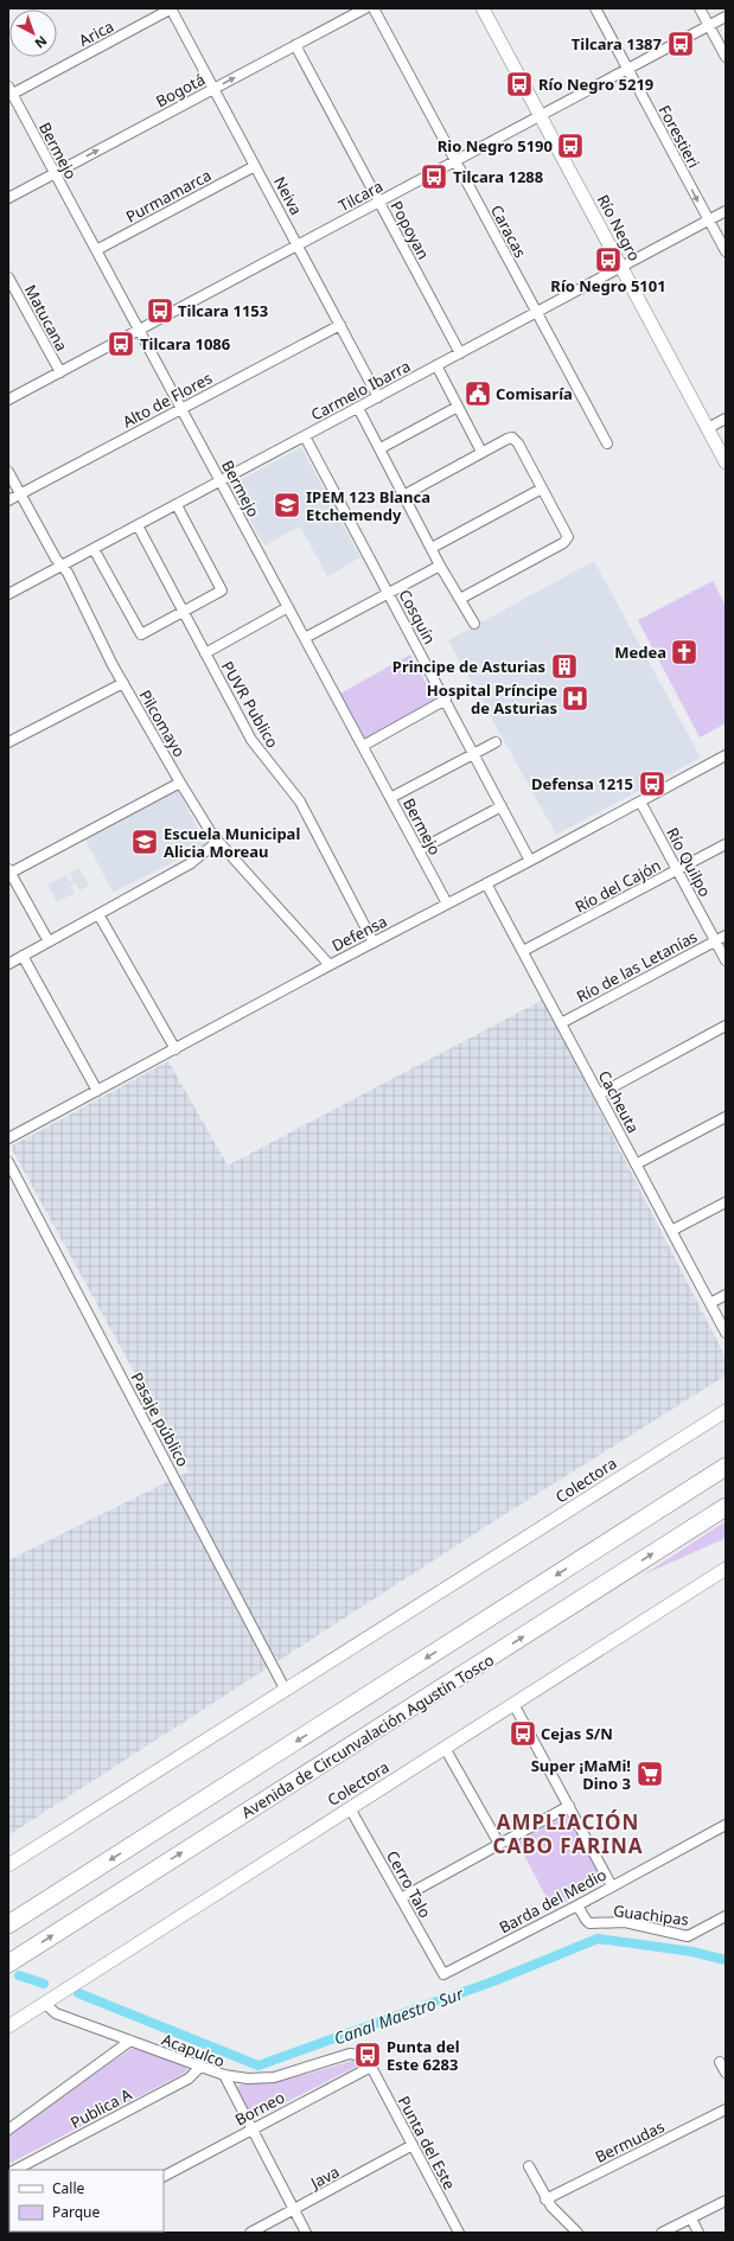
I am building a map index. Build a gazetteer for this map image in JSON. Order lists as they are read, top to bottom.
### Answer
{
  "streets": {
    "highway": ["Avenida de Circunvalación Agustín Tosco"],
    "street": [
      "Arica",
      "Bogotá",
      "Forestieri",
      "Bermejo",
      "Purmamarca",
      "Neiva",
      "Tilcara",
      "Río Negro",
      "Popoyan",
      "Caracas",
      "Matucana",
      "Carmelo Ibarra",
      "Alto de Flores",
      "Cosquín",
      "PUVR Publico",
      "Pilcomayo",
      "Río Quilpo",
      "Río del Cajón",
      "Defensa",
      "Río de las Letanías",
      "Cacheuta",
      "Pasaje público",
      "Colectora",
      "Cerro Talo",
      "Barda del Medio",
      "Guachipas",
      "Acapulco",
      "Publica A",
      "Borneo",
      "Bermudas",
      "Punta del Este",
      "Java"
    ]
  },
  "crossings": [
    ["Arica", "Bermejo"],
    ["Arica", "Neiva"],
    ["Bogotá", "Bermejo"],
    ["Bogotá", "Neiva"],
    ["Bogotá", "Popoyan"],
    ["Forestieri", "Tilcara"],
    ["Forestieri", "Carmelo Ibarra"],
    ["Bermejo", "Purmamarca"],
    ["Bermejo", "Tilcara"],
    ["Bermejo", "Carmelo Ibarra"],
    ["Bermejo", "Alto de Flores"],
    ["Bermejo", "Defensa"],
    ["Purmamarca", "Neiva"],
    ["Neiva", "Tilcara"],
    ["Neiva", "Carmelo Ibarra"],
    ["Neiva", "Alto de Flores"],
    ["Tilcara", "Río Negro"],
    ["Tilcara", "Popoyan"],
    ["Tilcara", "Caracas"],
    ["Tilcara", "Matucana"],
    ["Río Negro", "Carmelo Ibarra"],
    ["Popoyan", "Carmelo Ibarra"],
    ["Caracas", "Carmelo Ibarra"],
    ["Carmelo Ibarra", "Cosquín"],
    ["Carmelo Ibarra", "PUVR Publico"],
    ["Carmelo Ibarra", "Pilcomayo"],
    ["Alto de Flores", "Pilcomayo"],
    ["Cosquín", "Defensa"],
    ["PUVR Publico", "Defensa"],
    ["Pilcomayo", "Defensa"],
    ["Río Quilpo", "Río del Cajón"],
    ["Río Quilpo", "Defensa"],
    ["Río Quilpo", "Río de las Letanías"],
    ["Río del Cajón", "Cacheuta"],
    ["Defensa", "Cacheuta"],
    ["Río de las Letanías", "Cacheuta"],
    ["Pasaje público", "Colectora"],
    ["Colectora", "Cerro Talo"],
    ["Colectora", "Acapulco"],
    ["Cerro Talo", "Barda del Medio"],
    ["Barda del Medio", "Guachipas"],
    ["Acapulco", "Publica A"],
    ["Acapulco", "Borneo"],
    ["Acapulco", "Java"],
    ["Borneo", "Punta del Este"],
    ["Punta del Este", "Java"]
  ],
  "one_way": ["Bogotá", "Forestieri"],
  "districts": ["AMPLIACIÓN CABO FARINA"],
  "water": ["Canal Maestro Sur"],
  "places": {
    "bus stop": [
      "Tilcara 1387",
      "Río Negro 5219",
      "Rio Negro 5190",
      "Tilcara 1288",
      "Río Negro 5101",
      "Tilcara 1153",
      "Tilcara 1086",
      "Defensa 1215",
      "Cejas S/N",
      "Punta del Este 6283"
    ],
    "public building": ["Comisaría"],
    "school or university": ["IPEM 123 Blanca Etchemendy", "Escuela Municipal Alicia Moreau"],
    "church": ["Medea"],
    "building": ["Principe de Asturias"],
    "hospital": ["Hospital Príncipe de Asturias"],
    "supermarket": ["Super ¡MaMi! Dino 3"]
  },
  "legend": ["Calle", "Parque"],
  "north": "bottom right"
}
